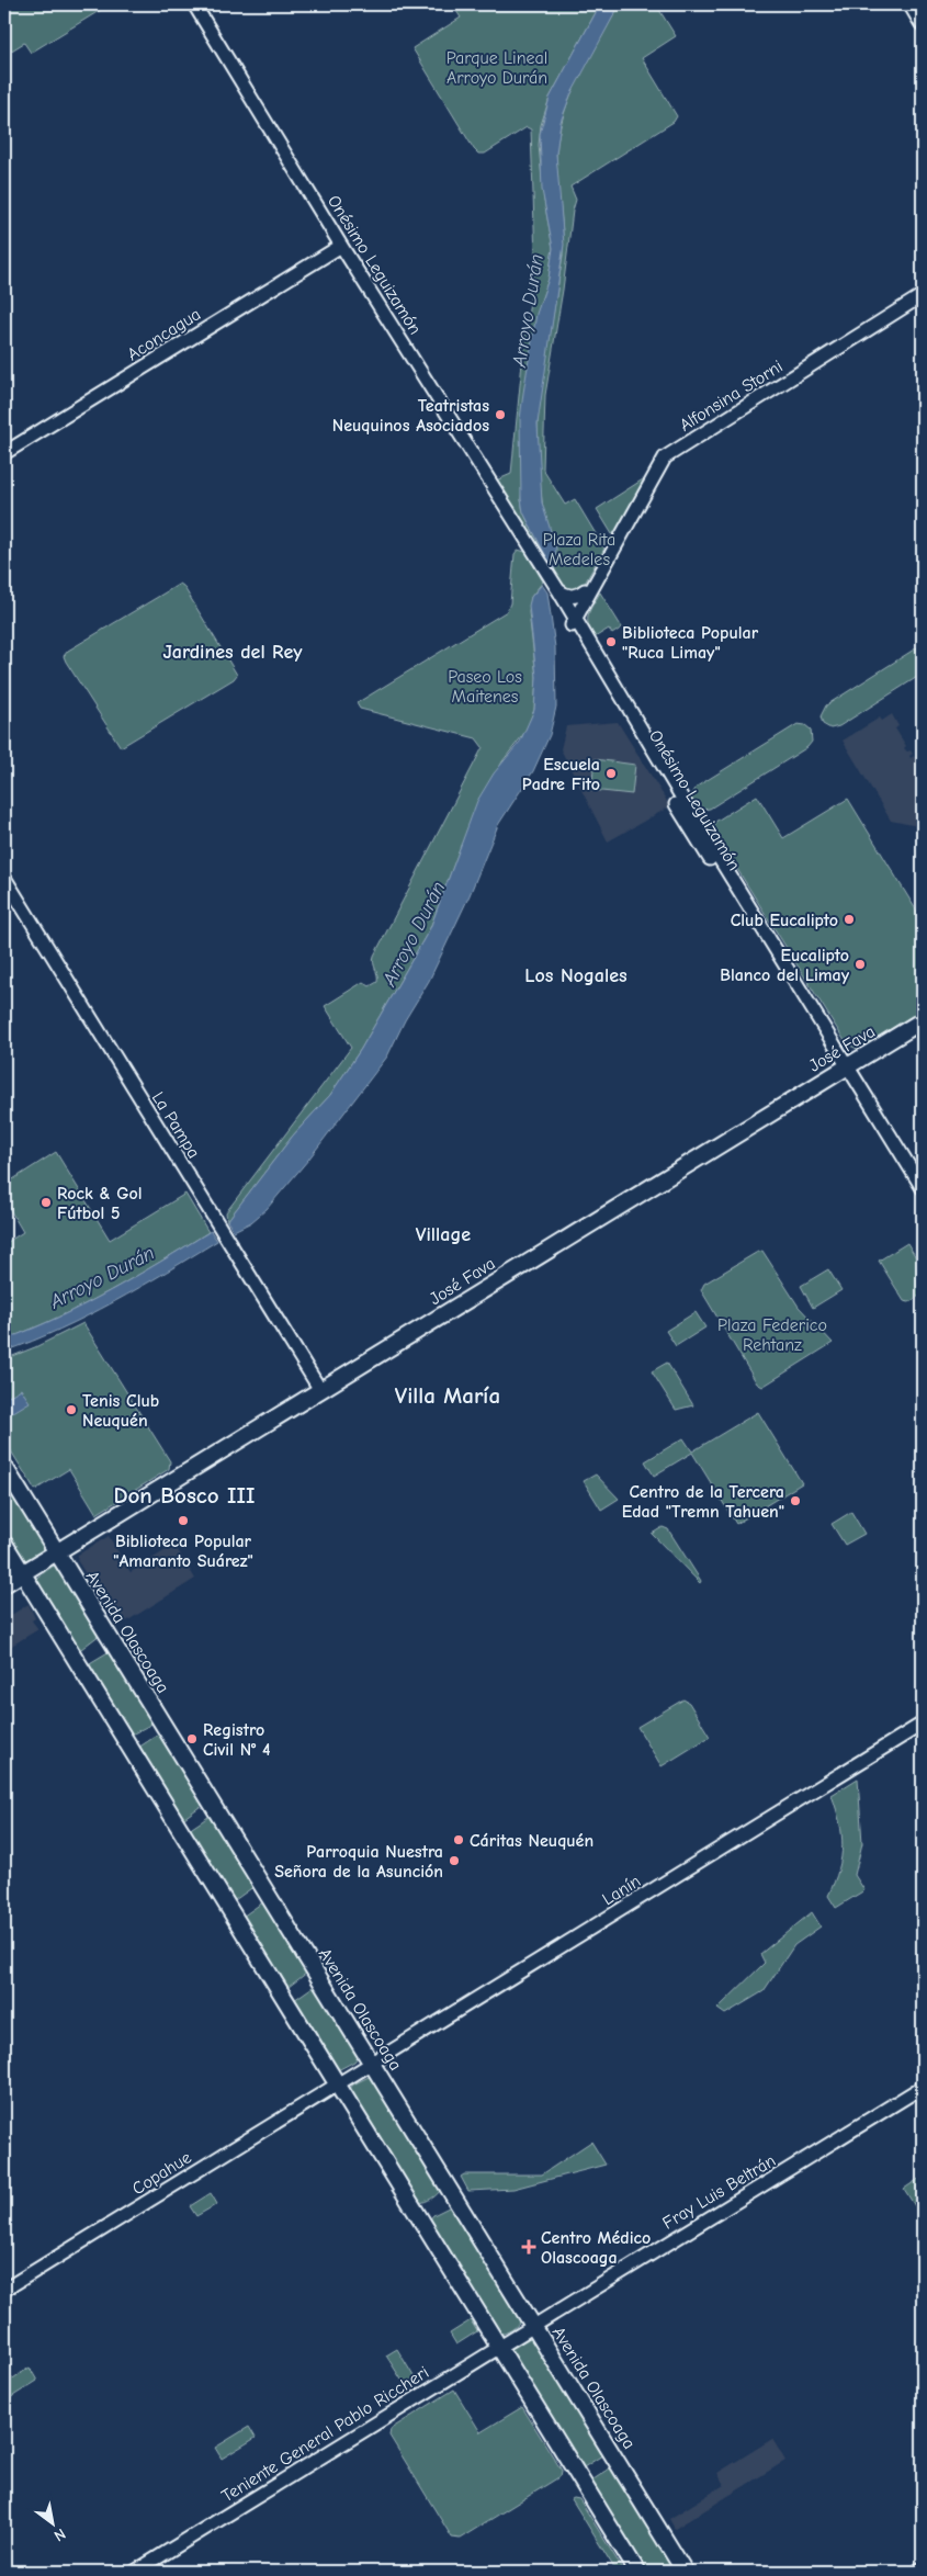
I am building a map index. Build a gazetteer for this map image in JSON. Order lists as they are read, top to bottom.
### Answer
{
  "streets": {
    "main road": ["José Fava", "Avenida Olascoaga"],
    "street": [
      "Onésimo Leguizamón",
      "Aconcagua",
      "Alfonsina Storni",
      "La Pampa",
      "Lanín",
      "Copahue",
      "Fray Luis Beltrán",
      "Teniente General Pablo Riccheri"
    ]
  },
  "crossings": [
    ["Onésimo Leguizamón", "Aconcagua"],
    ["Onésimo Leguizamón", "Alfonsina Storni"],
    ["Onésimo Leguizamón", "José Fava"],
    ["José Fava", "La Pampa"],
    ["José Fava", "Avenida Olascoaga"],
    ["Avenida Olascoaga", "Lanín"],
    ["Avenida Olascoaga", "Fray Luis Beltrán"],
    ["Avenida Olascoaga", "Teniente General Pablo Riccheri"],
    ["Lanín", "Copahue"],
    ["Fray Luis Beltrán", "Teniente General Pablo Riccheri"]
  ],
  "districts": [
    "Jardines del Rey",
    "Los Nogales",
    "Village",
    "Villa María",
    "Don Bosco III"
  ],
  "water": ["Arroyo Durán"],
  "parks": [
    "Parque Lineal Arroyo Durán",
    "Plaza Rita Medeles",
    "Paseo Los Maitenes",
    "Plaza Federico Rehtanz"
  ],
  "places": {
    "other": [
      "Teatristas Neuquinos Asociados",
      "Biblioteca Popular \"Ruca Limay\"",
      "Escuela Padre Fito",
      "Club Eucalipto",
      "Eucalipto Blanco del Limay",
      "Rock & Gol Fútbol 5",
      "Tenis Club Neuquén",
      "Centro de la Tercera Edad \"Tremn Tahuen\"",
      "Biblioteca Popular \"Amaranto Suárez\"",
      "Registro Civil N° 4",
      "Cáritas Neuquén",
      "Parroquia Nuestra Señora de la Asunción"
    ],
    "health": ["Centro Médico Olascoaga"]
  },
  "north": "bottom right"
}
